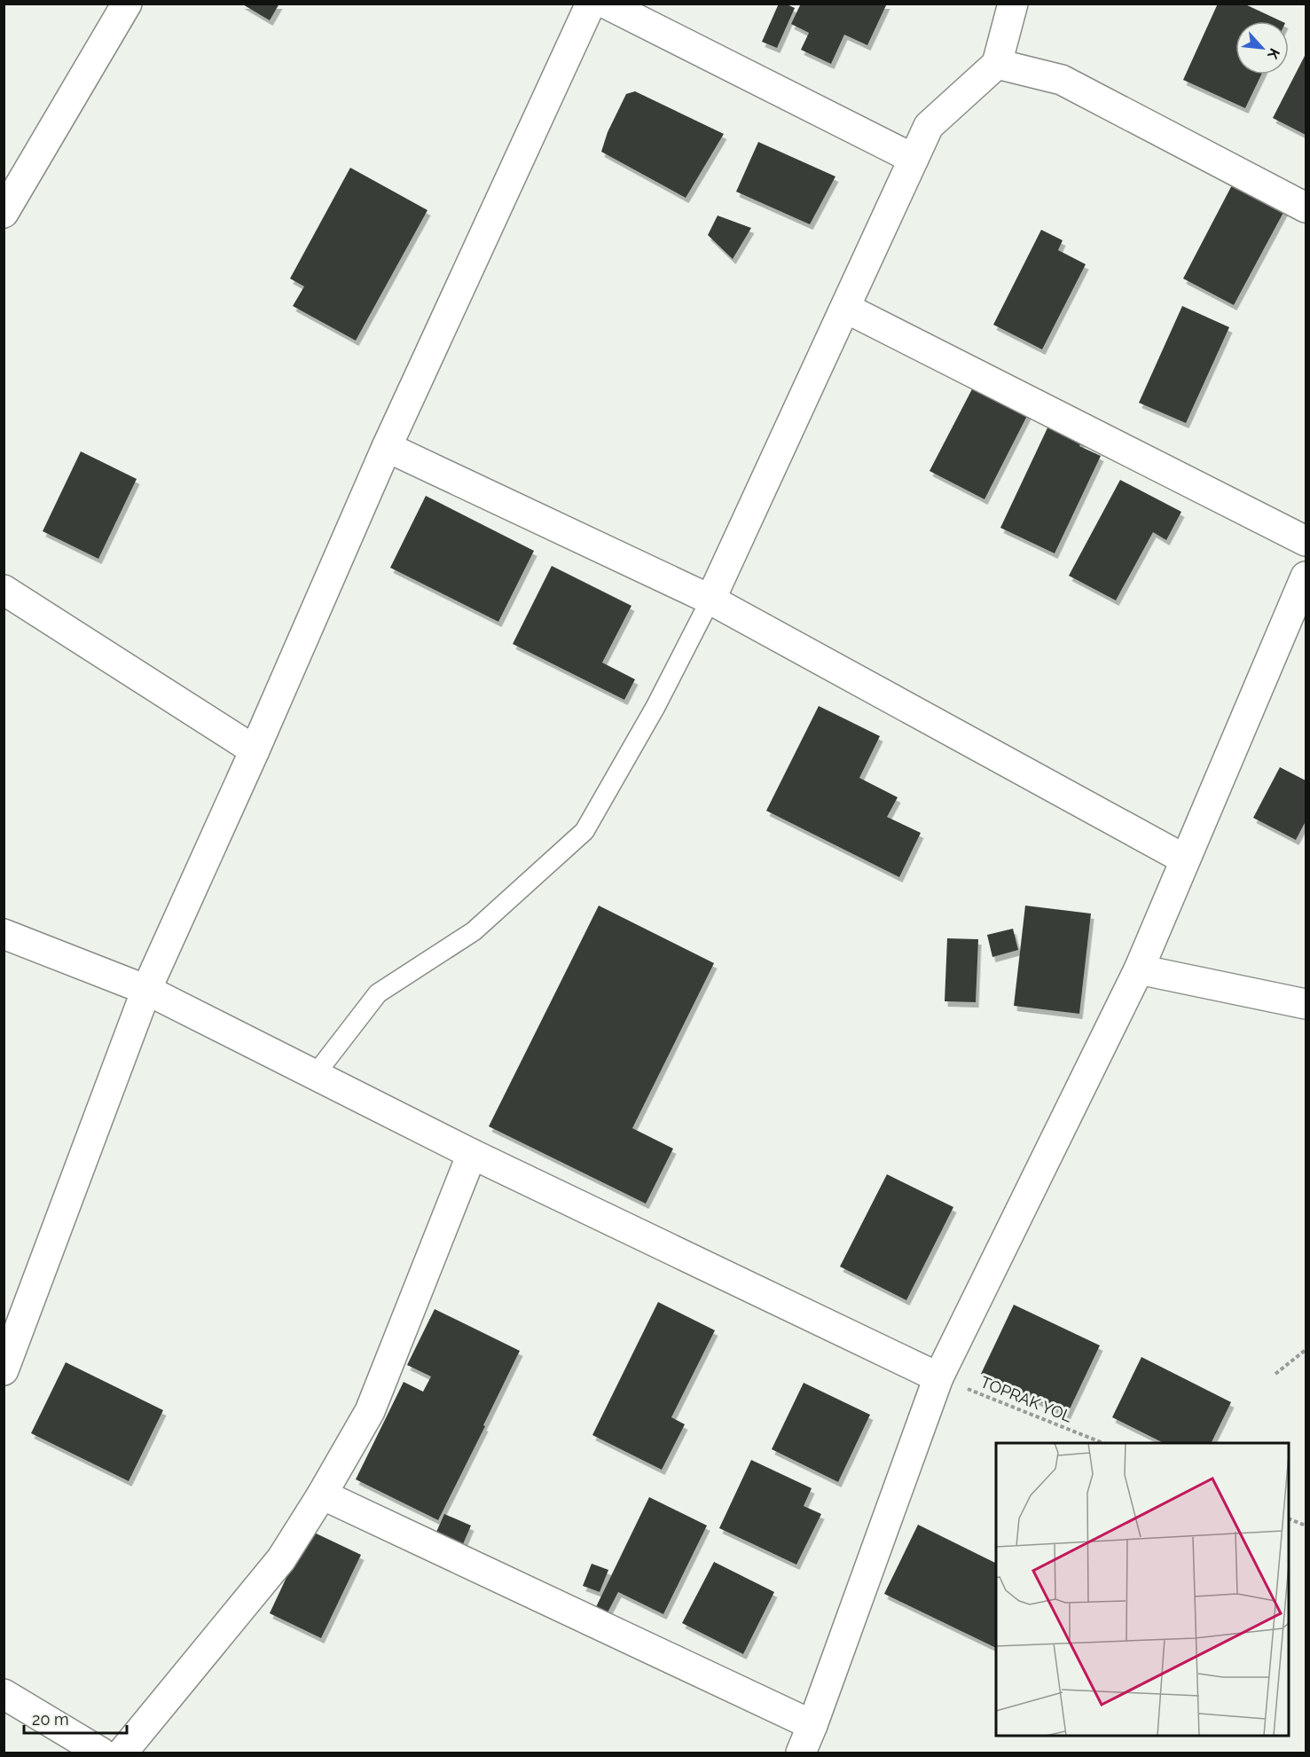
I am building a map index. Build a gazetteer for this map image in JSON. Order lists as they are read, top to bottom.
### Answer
{
  "streets": {
    "path": ["TOPRAK YOL"]
  },
  "scale_bar": "20 m",
  "north": "bottom right"
}
